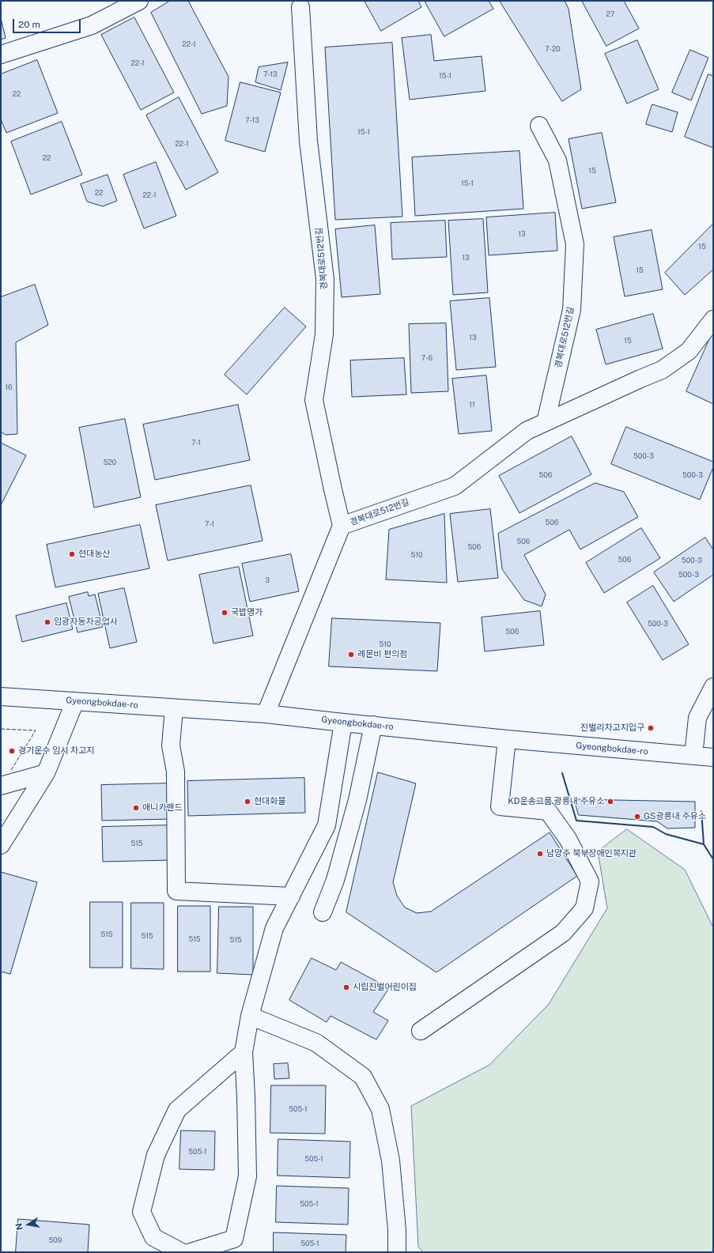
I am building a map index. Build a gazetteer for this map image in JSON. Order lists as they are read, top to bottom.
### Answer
{
  "streets": {
    "street": ["경복대로512번길", "Gyeongbokdae-ro"]
  },
  "crossings": [
    ["경복대로512번길", "Gyeongbokdae-ro"]
  ],
  "places": [
    "현대농산",
    "국밥명가",
    "임광자동차공업사",
    "레몬비 편의점",
    "진벌리차고지입구",
    "경기운수 임시 차고지",
    "현대화물",
    "KD운송그룹 광릉내 주유소",
    "애니카랜드",
    "GS광릉내 주유소",
    "남양주 북부장애인복지관",
    "시립진벌어린이집"
  ],
  "house_numbers": [
    "27",
    "22-1",
    "7-20",
    "22-1",
    "7-13",
    "15-1",
    "22",
    "7-13",
    "15-1",
    "22-1",
    "22",
    "15",
    "15-1",
    "22",
    "22-1",
    "13",
    "15",
    "13",
    "15",
    "13",
    "15",
    "7-6",
    "16",
    "11",
    "7-1",
    "500-3",
    "520",
    "506",
    "500-3",
    "506",
    "7-1",
    "506",
    "506",
    "510",
    "506",
    "500-3",
    "500-3",
    "3",
    "500-3",
    "506",
    "510",
    "515",
    "515",
    "515",
    "515",
    "515",
    "505-1",
    "505-1",
    "505-1",
    "505-1",
    "509",
    "505-1"
  ],
  "scale_bar": "20 m",
  "north": "left"
}
